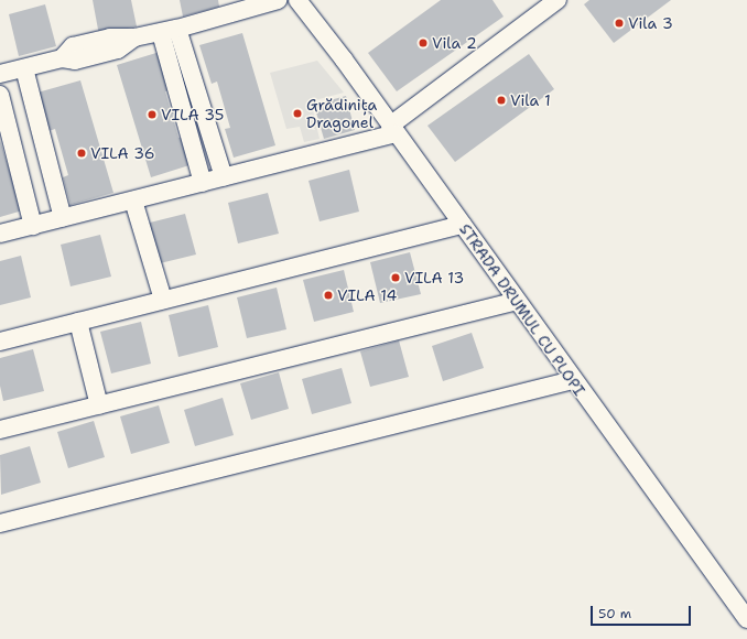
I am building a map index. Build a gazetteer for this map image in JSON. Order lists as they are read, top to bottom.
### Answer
{
  "streets": {
    "street": ["STRADA DRUMUL CU PLOPI"]
  },
  "places": [
    "Vila 3",
    "Vila 2",
    "Vila 1",
    "Grădinița Dragonel",
    "VILA 35",
    "VILA 36",
    "VILA 13",
    "VILA 14"
  ],
  "scale_bar": "50 m"
}
